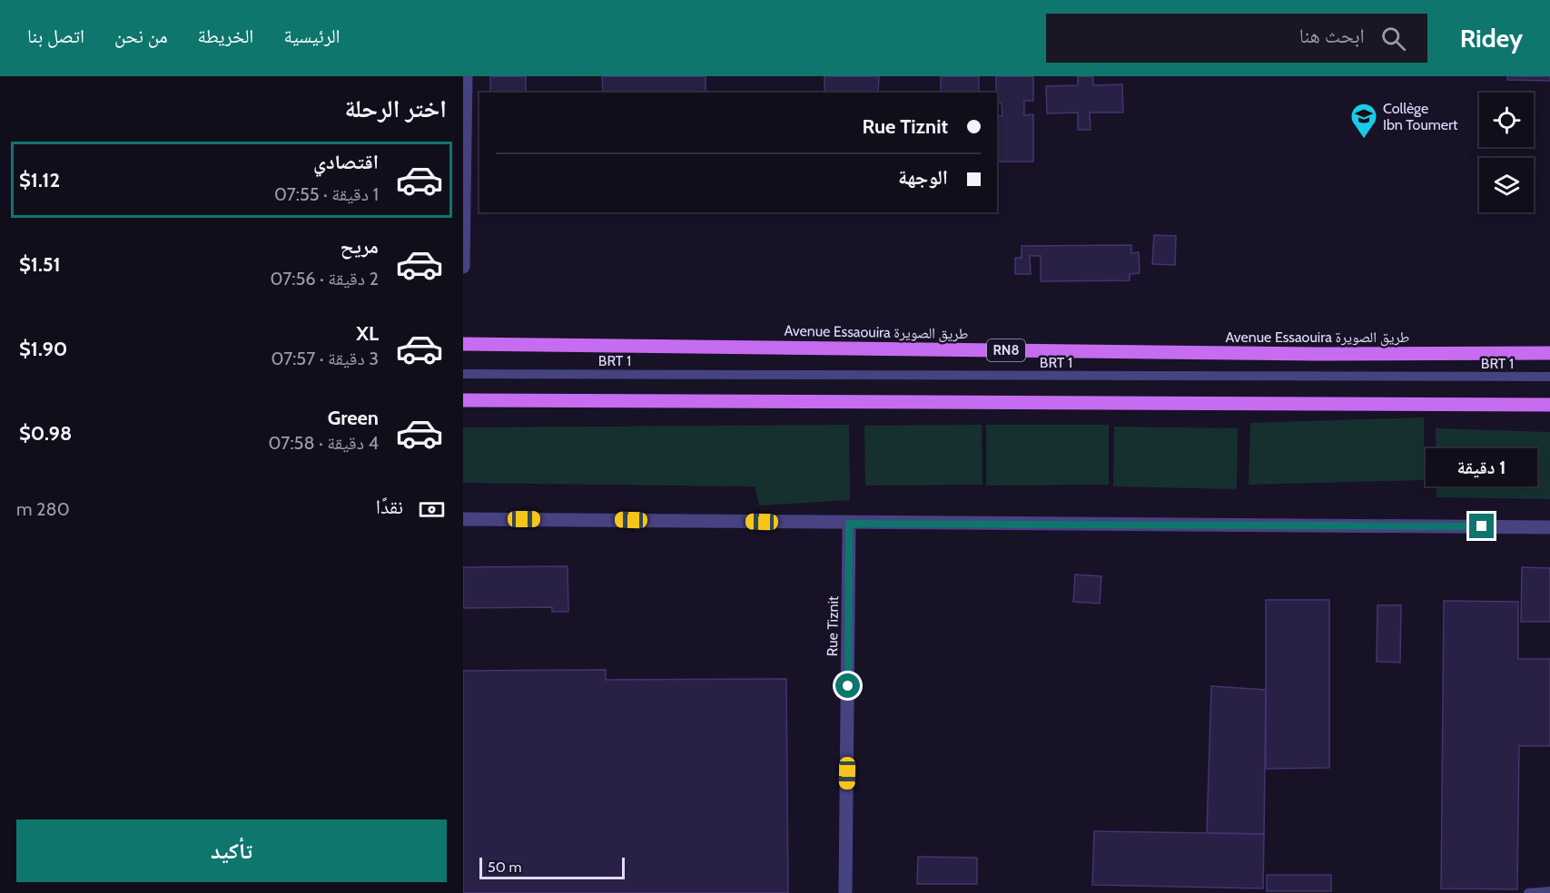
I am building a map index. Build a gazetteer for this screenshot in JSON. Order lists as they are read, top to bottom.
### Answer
{
  "streets": {
    "main road": ["Avenue Essaouira طريق الصويرة", "RN8"],
    "street": ["Rue Tiznit"],
    "lane": ["BRT 1"]
  },
  "places": {
    "school or university": ["Collège Ibn Toumert"]
  },
  "scale_bar": "50 m",
  "page": {
    "header": "Ridey",
    "search": "ابحث هنا",
    "nav": [
      "الرئيسية",
      "الخريطة",
      "من نحن",
      "اتصل بنا"
    ],
    "heading": "اختر الرحلة",
    "banner": ["Rue Tiznit", "الوجهة"],
    "list": [
      {
        "name": "اقتصادي",
        "note": "1 دقيقة · 07:55",
        "value": "$1.12"
      },
      {
        "name": "مريح",
        "note": "2 دقيقة · 07:56",
        "value": "$1.51"
      },
      {
        "name": "XL",
        "note": "3 دقيقة · 07:57",
        "value": "$1.90"
      },
      {
        "name": "Green",
        "note": "4 دقيقة · 07:58",
        "value": "$0.98"
      }
    ],
    "bubble": "1 دقيقة",
    "pay": ["نقدًا", "280 m"],
    "buttons": "تأكيد",
    "scale": "50 m"
  }
}
